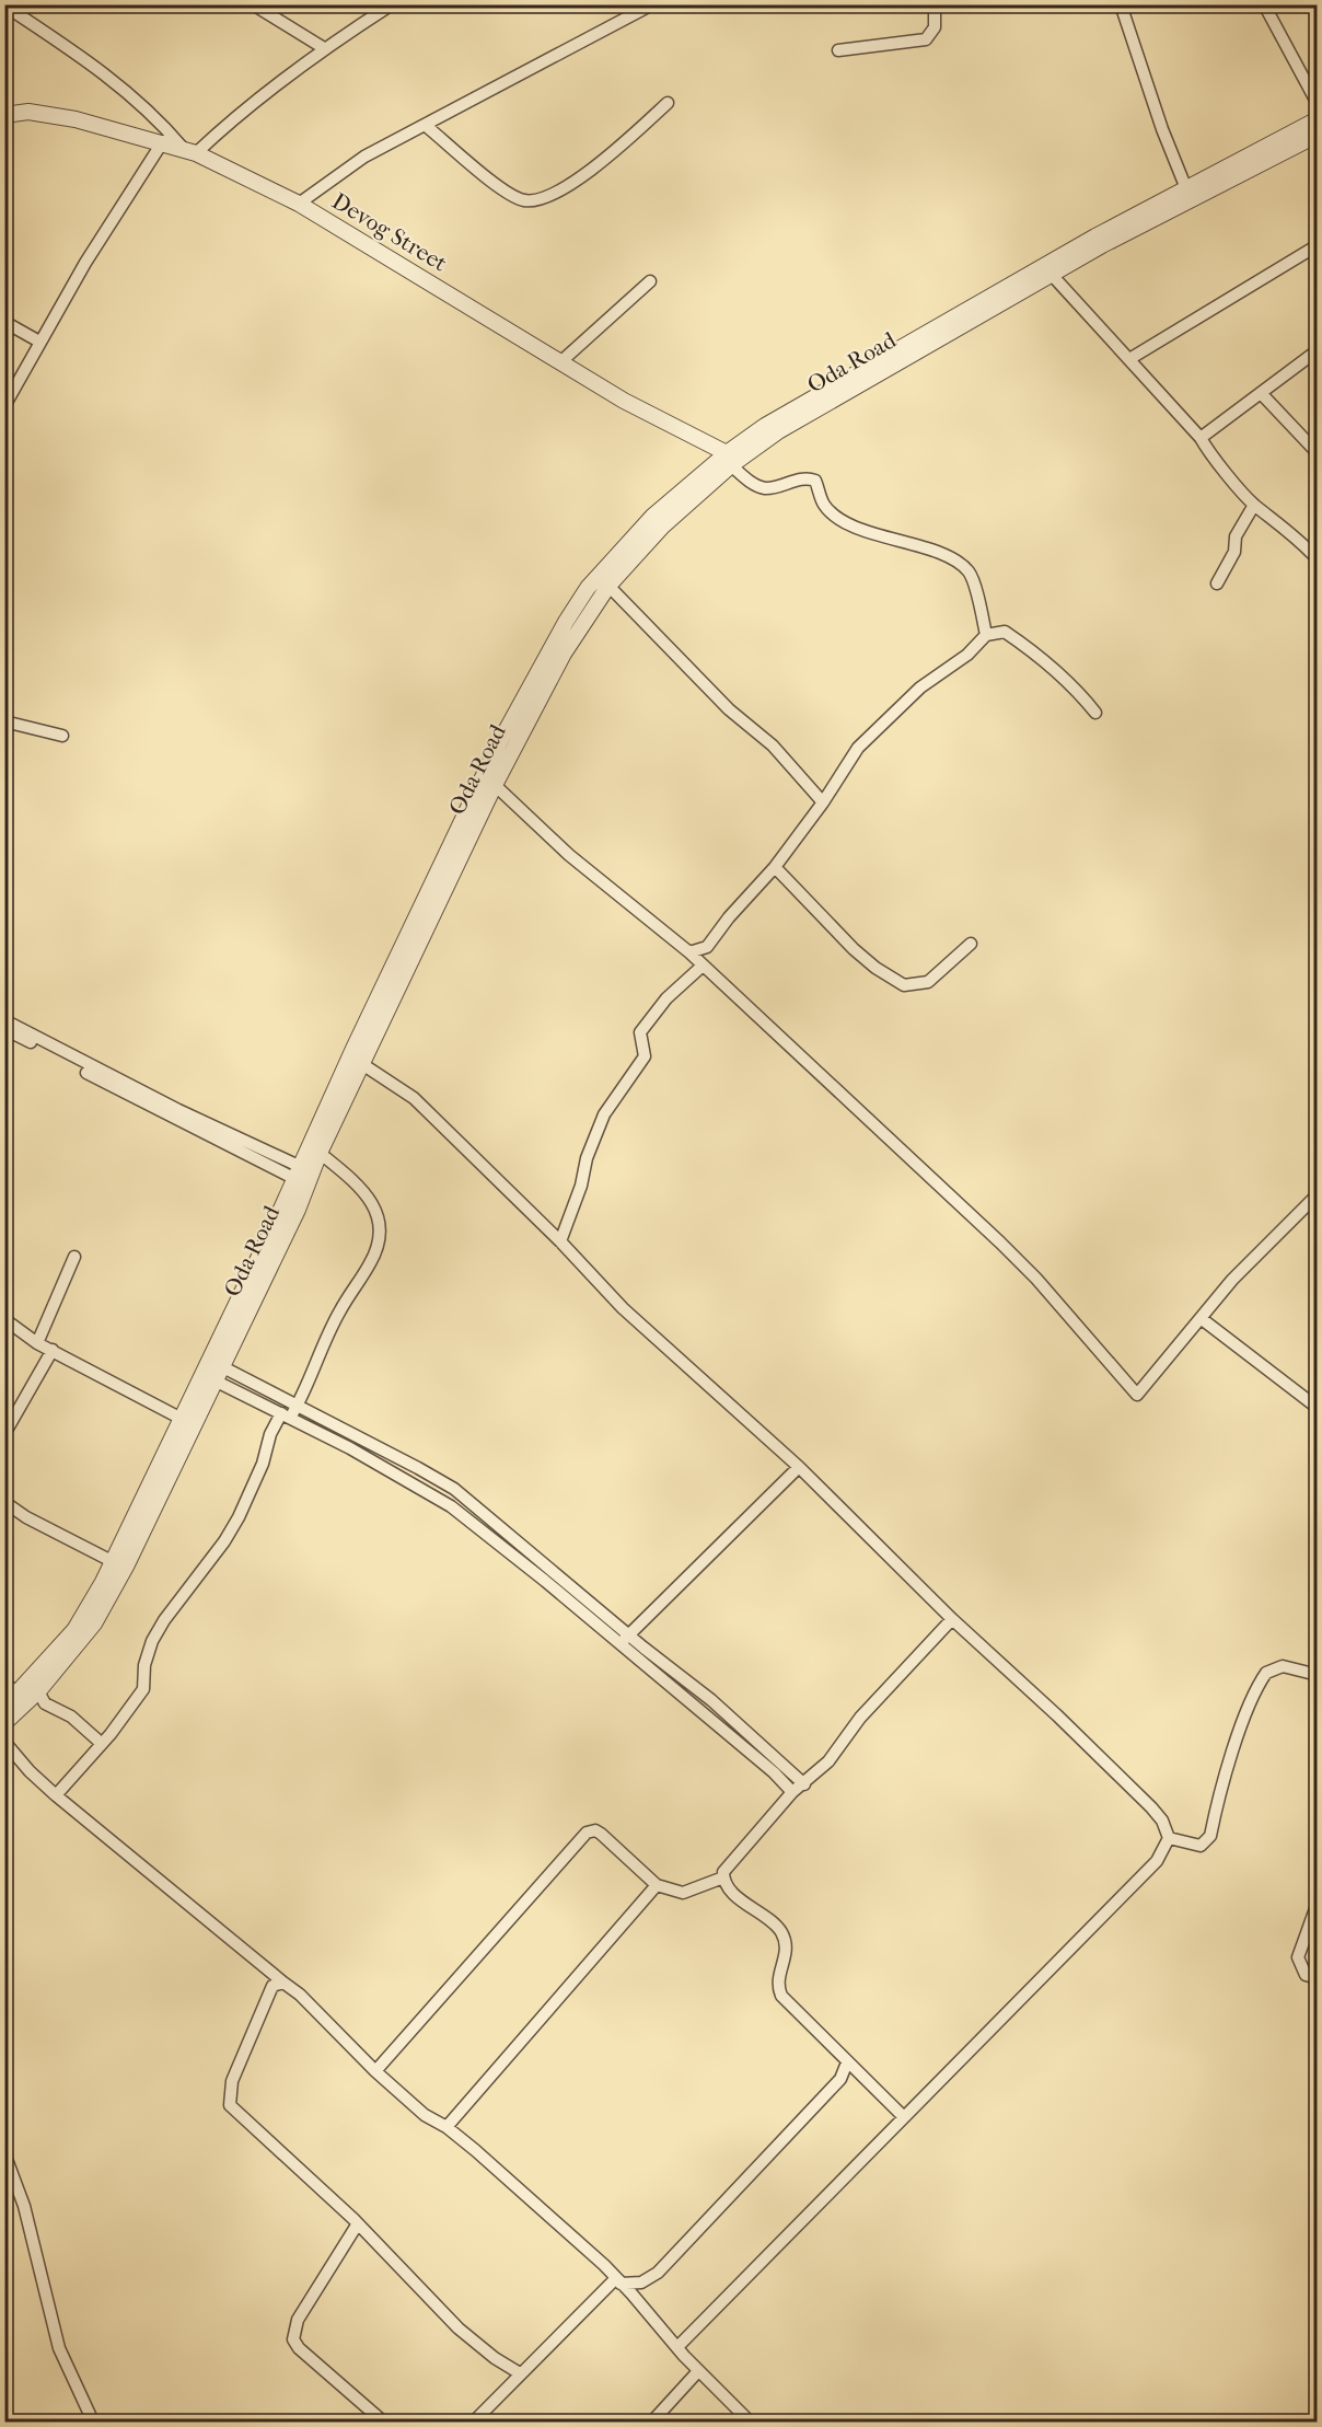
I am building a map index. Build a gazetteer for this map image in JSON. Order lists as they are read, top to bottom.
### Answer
{
  "streets": {
    "street": ["Devog Street", "Oda Road"]
  },
  "crossings": [
    ["Devog Street", "Oda Road"]
  ]
}
